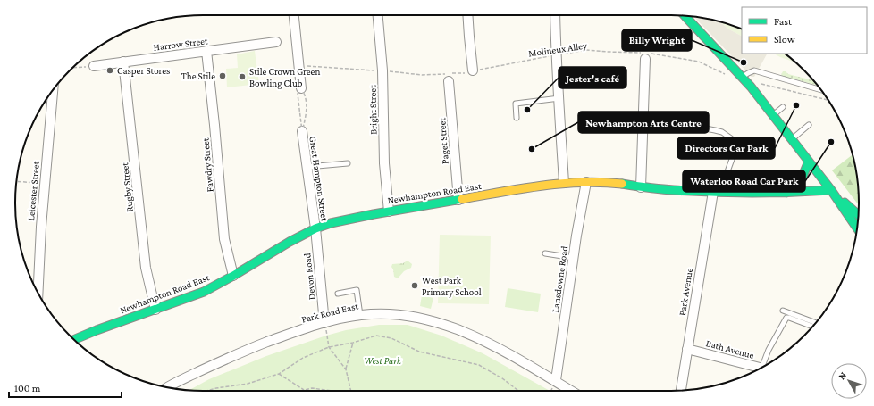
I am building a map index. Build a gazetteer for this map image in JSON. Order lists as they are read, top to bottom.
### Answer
{
  "streets": {
    "street": [
      "Harrow Street",
      "Bright Street",
      "Paget Street",
      "Fawdry Street",
      "Great Hampton Street",
      "Rugby Street",
      "Leicester Street",
      "Newhampton Road East",
      "Devon Road",
      "Lansdowne Road",
      "Park Avenue",
      "Park Road East",
      "Bath Avenue"
    ],
    "path": ["Molineux Alley"]
  },
  "crossings": [
    ["Harrow Street", "Fawdry Street"],
    ["Harrow Street", "Rugby Street"],
    ["Molineux Alley", "Bright Street"],
    ["Bright Street", "Newhampton Road East"],
    ["Paget Street", "Newhampton Road East"],
    ["Fawdry Street", "Newhampton Road East"],
    ["Great Hampton Street", "Newhampton Road East"],
    ["Great Hampton Street", "Devon Road"],
    ["Rugby Street", "Newhampton Road East"],
    ["Newhampton Road East", "Devon Road"],
    ["Newhampton Road East", "Lansdowne Road"],
    ["Newhampton Road East", "Park Avenue"],
    ["Devon Road", "Park Road East"],
    ["Lansdowne Road", "Park Road East"],
    ["Park Avenue", "Bath Avenue"]
  ],
  "parks": ["West Park"],
  "places": [
    "Billy Wright",
    "Casper Stores",
    "The Stile",
    "Stile Crown Green Bowling Club",
    "Directors Car Park",
    "Jester's café",
    "Waterloo Road Car Park",
    "Newhampton Arts Centre",
    "West Park Primary School"
  ],
  "legend": ["Fast", "Slow"],
  "scale_bar": "100 m",
  "north": "top left"
}
